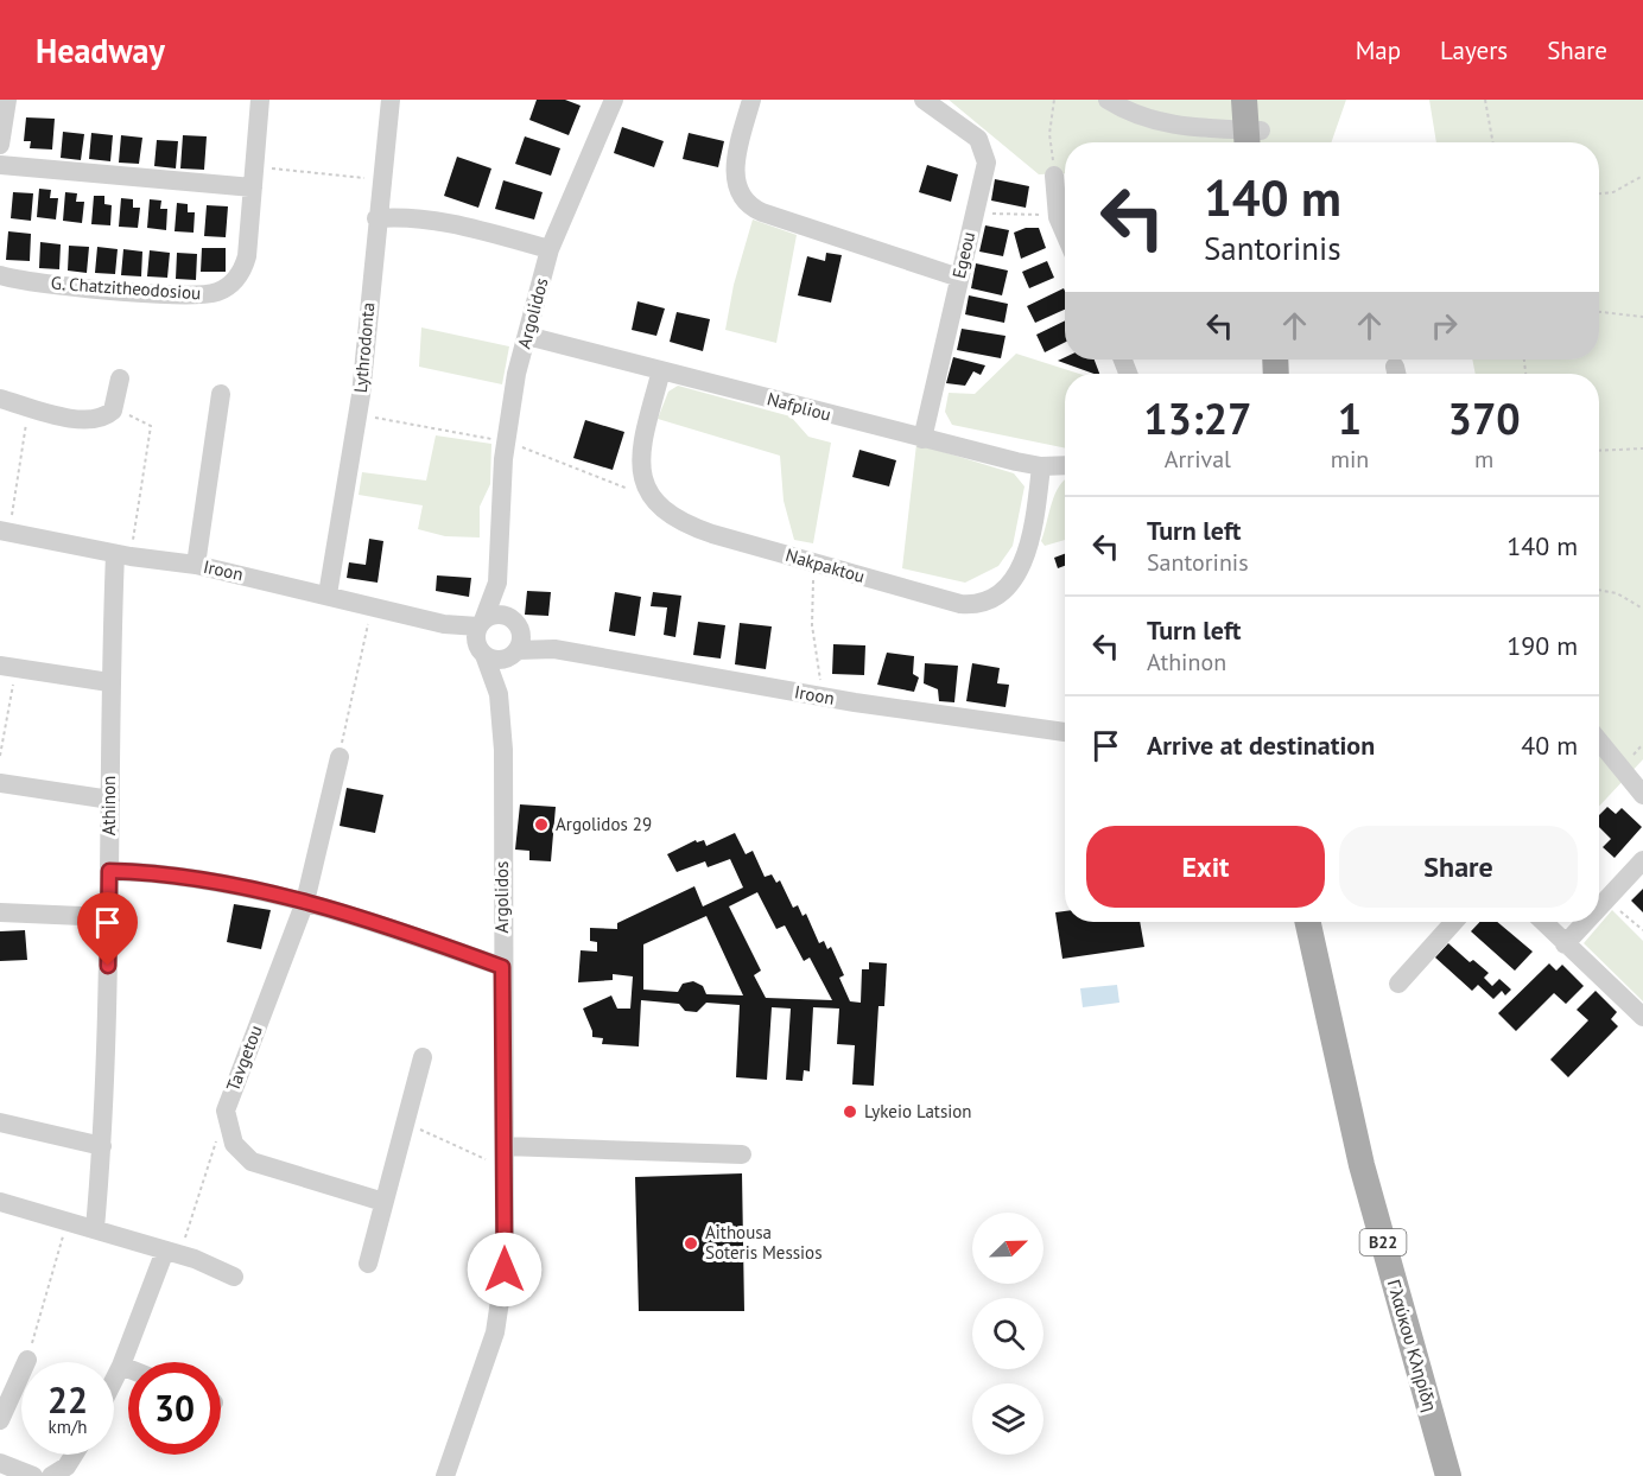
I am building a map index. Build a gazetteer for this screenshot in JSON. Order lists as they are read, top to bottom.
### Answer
{
  "streets": {
    "main road": ["B22", "Γλαύκου Κληρίδη"],
    "street": [
      "Egeou",
      "G. Chatzitheodosiou",
      "Argolidos",
      "Lythrodonta",
      "Nafpliou",
      "Nakpaktou",
      "Iroon",
      "Athinon",
      "Tavgetou"
    ]
  },
  "crossings": [
    ["Egeou", "Nafpliou"],
    ["Argolidos", "Nafpliou"],
    ["Argolidos", "Iroon"],
    ["Lythrodonta", "Iroon"],
    ["Nafpliou", "Nakpaktou"],
    ["Iroon", "Athinon"]
  ],
  "places": ["Argolidos 29", "Lykeio Latsion", "Aithousa Soteris Messios"],
  "north": "top right",
  "page": {
    "header": "Headway",
    "nav": ["Map", "Layers", "Share"],
    "turn": ["140 m", "Santorinis"],
    "eta": [
      "13:27",
      "Arrival",
      "1",
      "min",
      "370",
      "m"
    ],
    "list": [
      {
        "name": "Turn left",
        "note": "Santorinis",
        "value": "140 m"
      },
      {
        "name": "Turn left",
        "note": "Athinon",
        "value": "190 m"
      },
      {
        "name": "Arrive at destination",
        "value": "40 m"
      }
    ],
    "buttons": ["Exit", "Share"],
    "speed": "22 km/h",
    "limit": "30"
  }
}
